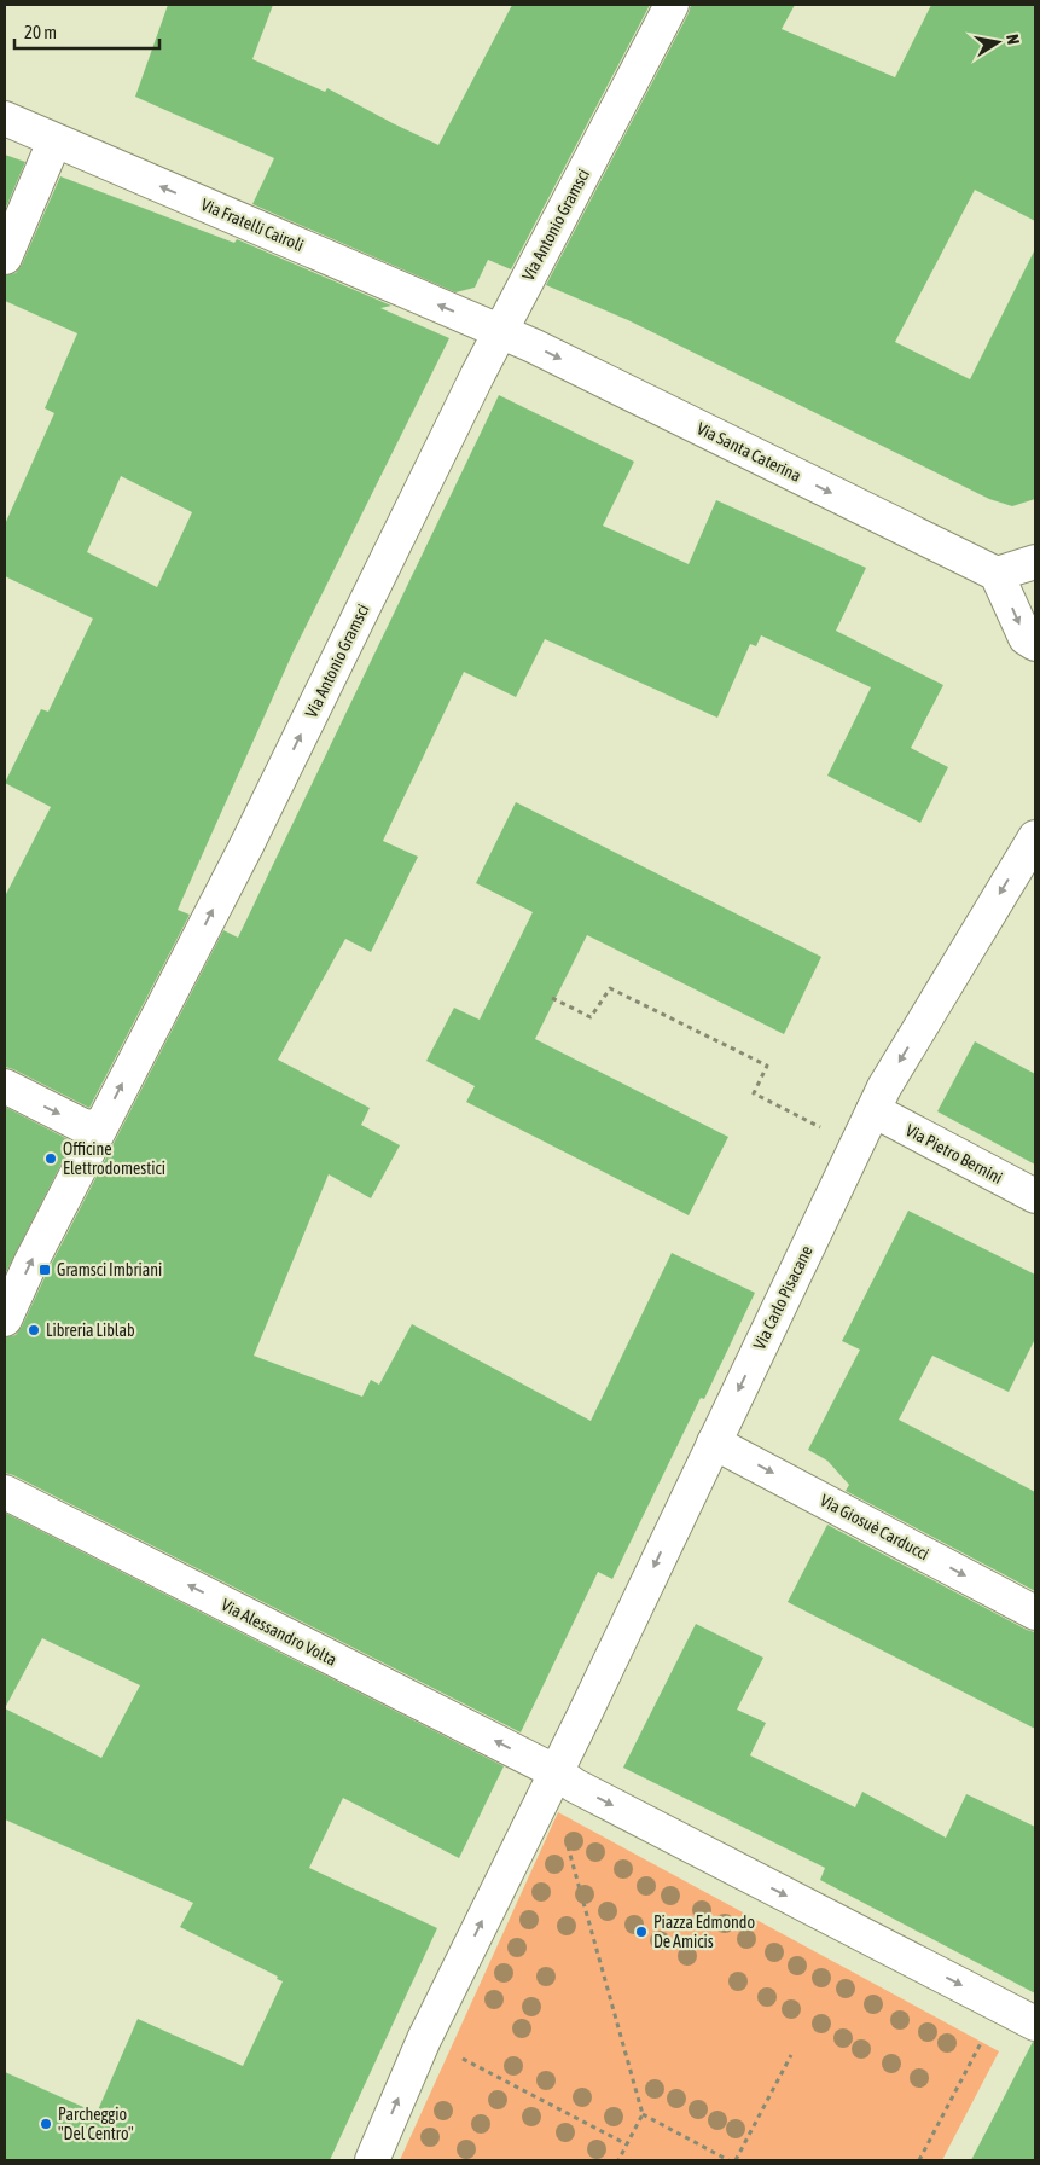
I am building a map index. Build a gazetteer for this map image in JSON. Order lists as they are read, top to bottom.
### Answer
{
  "streets": {
    "street": [
      "Via Fratelli Cairoli",
      "Via Antonio Gramsci",
      "Via Santa Caterina",
      "Via Pietro Bernini",
      "Via Carlo Pisacane",
      "Via Giosuè Carducci",
      "Via Alessandro Volta"
    ]
  },
  "crossings": [
    ["Via Fratelli Cairoli", "Via Antonio Gramsci"],
    ["Via Fratelli Cairoli", "Via Santa Caterina"],
    ["Via Antonio Gramsci", "Via Santa Caterina"],
    ["Via Pietro Bernini", "Via Carlo Pisacane"],
    ["Via Carlo Pisacane", "Via Giosuè Carducci"],
    ["Via Carlo Pisacane", "Via Alessandro Volta"]
  ],
  "one_way": [
    "Via Fratelli Cairoli",
    "Via Antonio Gramsci",
    "Via Santa Caterina",
    "Via Carlo Pisacane",
    "Via Giosuè Carducci",
    "Via Alessandro Volta"
  ],
  "places": {
    "other": [
      "Officine Elettrodomestici",
      "Libreria Liblab",
      "Piazza Edmondo De Amicis",
      "Parcheggio \"Del Centro\""
    ],
    "transit": ["Gramsci Imbriani"]
  },
  "scale_bar": "20 m",
  "north": "right"
}
